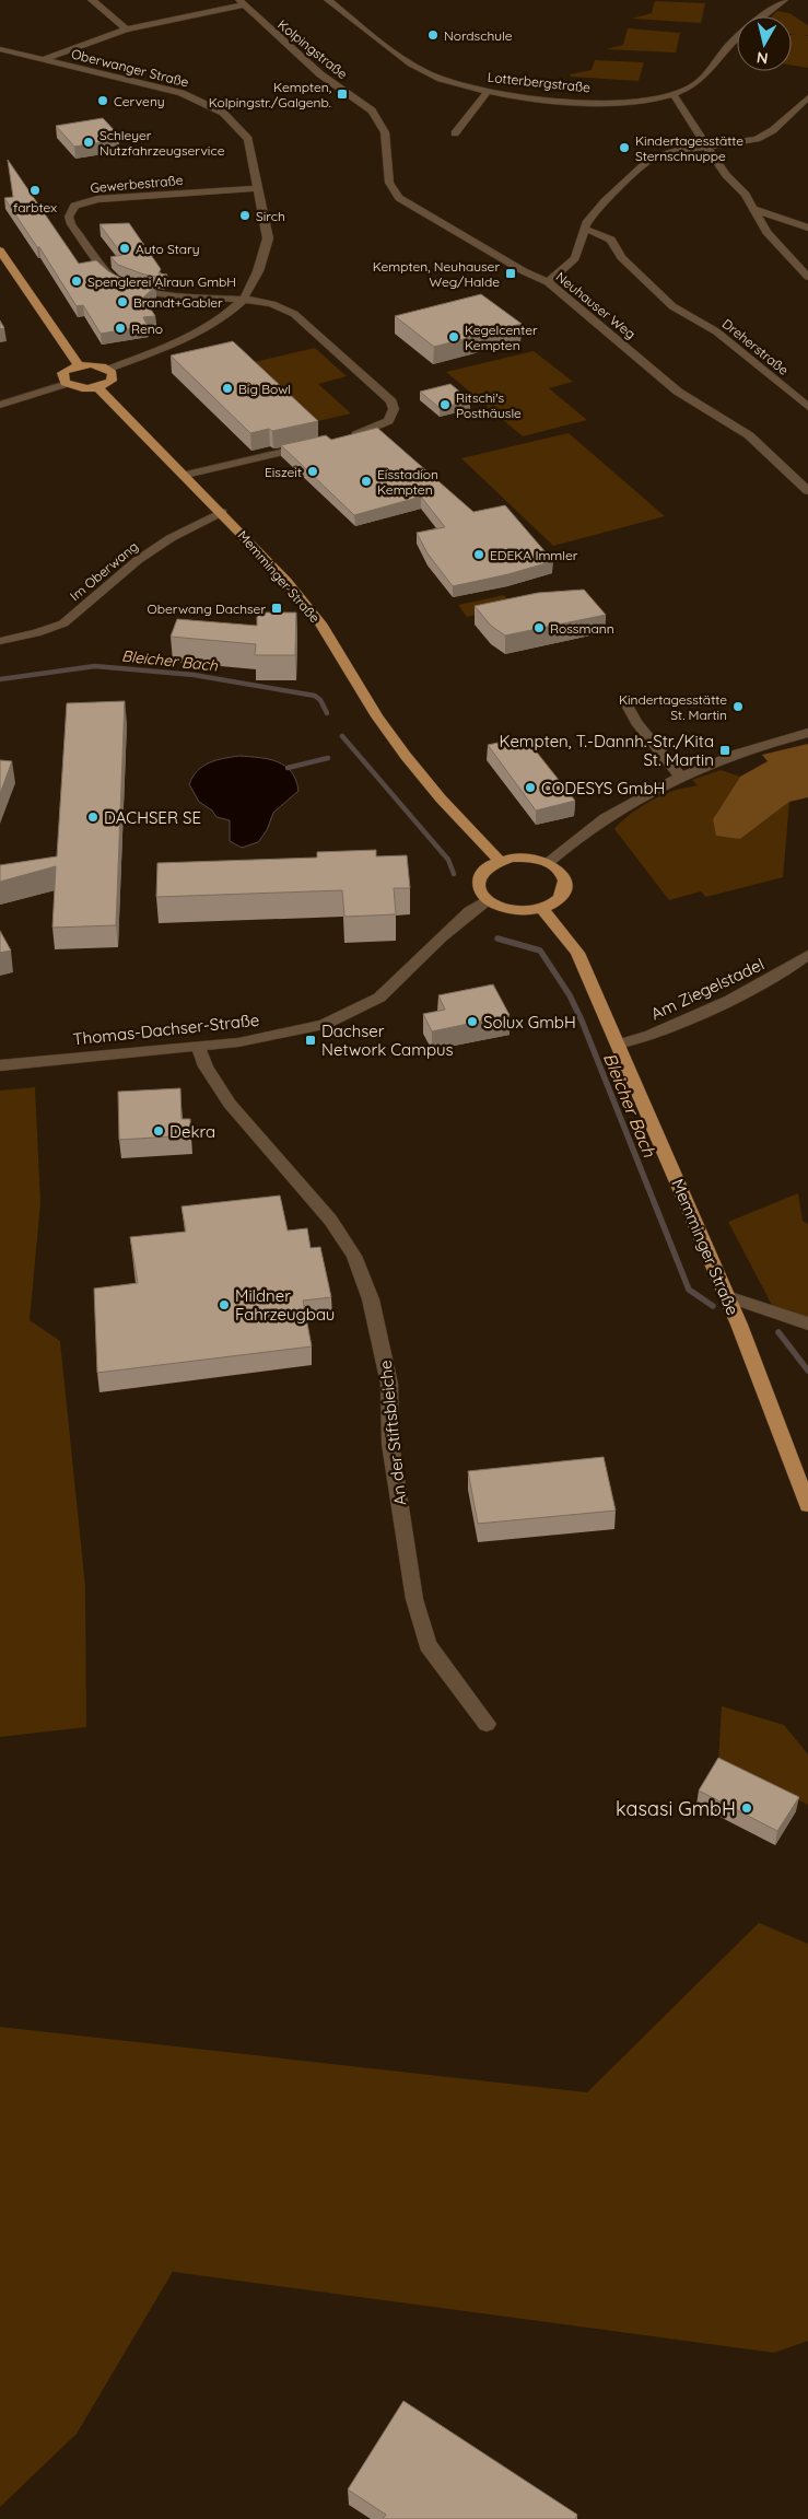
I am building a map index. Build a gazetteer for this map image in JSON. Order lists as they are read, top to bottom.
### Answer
{
  "streets": {
    "main road": ["Memminger Straße"],
    "street": [
      "Kolpingstraße",
      "Oberwanger Straße",
      "Lotterbergstraße",
      "Gewerbestraße",
      "Neuhauser Weg",
      "Dreherstraße",
      "Im Oberwang",
      "Am Ziegelstadel",
      "Thomas-Dachser-Straße",
      "An der Stiftsbleiche"
    ]
  },
  "crossings": [
    ["Kolpingstraße", "Neuhauser Weg"],
    ["Oberwanger Straße", "Gewerbestraße"],
    ["Im Oberwang", "Memminger Straße"],
    ["Memminger Straße", "Am Ziegelstadel"],
    ["Memminger Straße", "Thomas-Dachser-Straße"],
    ["Thomas-Dachser-Straße", "An der Stiftsbleiche"]
  ],
  "water": ["Bleicher Bach"],
  "places": {
    "other": [
      "Nordschule",
      "Cerveny",
      "Schleyer Nutzfahrzeugservice",
      "Kindertagesstätte Sternschnuppe",
      "farbtex",
      "Sirch",
      "Auto Stary",
      "Spenglerei Alraun GmbH",
      "Brandt+Gabler",
      "Reno",
      "Kegelcenter Kempten",
      "Big Bowl",
      "Ritschi's Posthäusle",
      "Eiszeit",
      "Eisstadion Kempten",
      "EDEKA Immler",
      "Rossmann",
      "Kindertagesstätte St. Martin",
      "CODESYS GmbH",
      "DACHSER SE",
      "Solux GmbH",
      "Dekra",
      "Mildner Fahrzeugbau",
      "kasasi GmbH"
    ],
    "transit": [
      "Kempten, Kolpingstr./Galgenb.",
      "Kempten, Neuhauser Weg/Halde",
      "Oberwang Dachser",
      "Kempten, T.-Dannh.-Str./Kita St. Martin",
      "Dachser Network Campus"
    ]
  },
  "north": "bottom"
}
